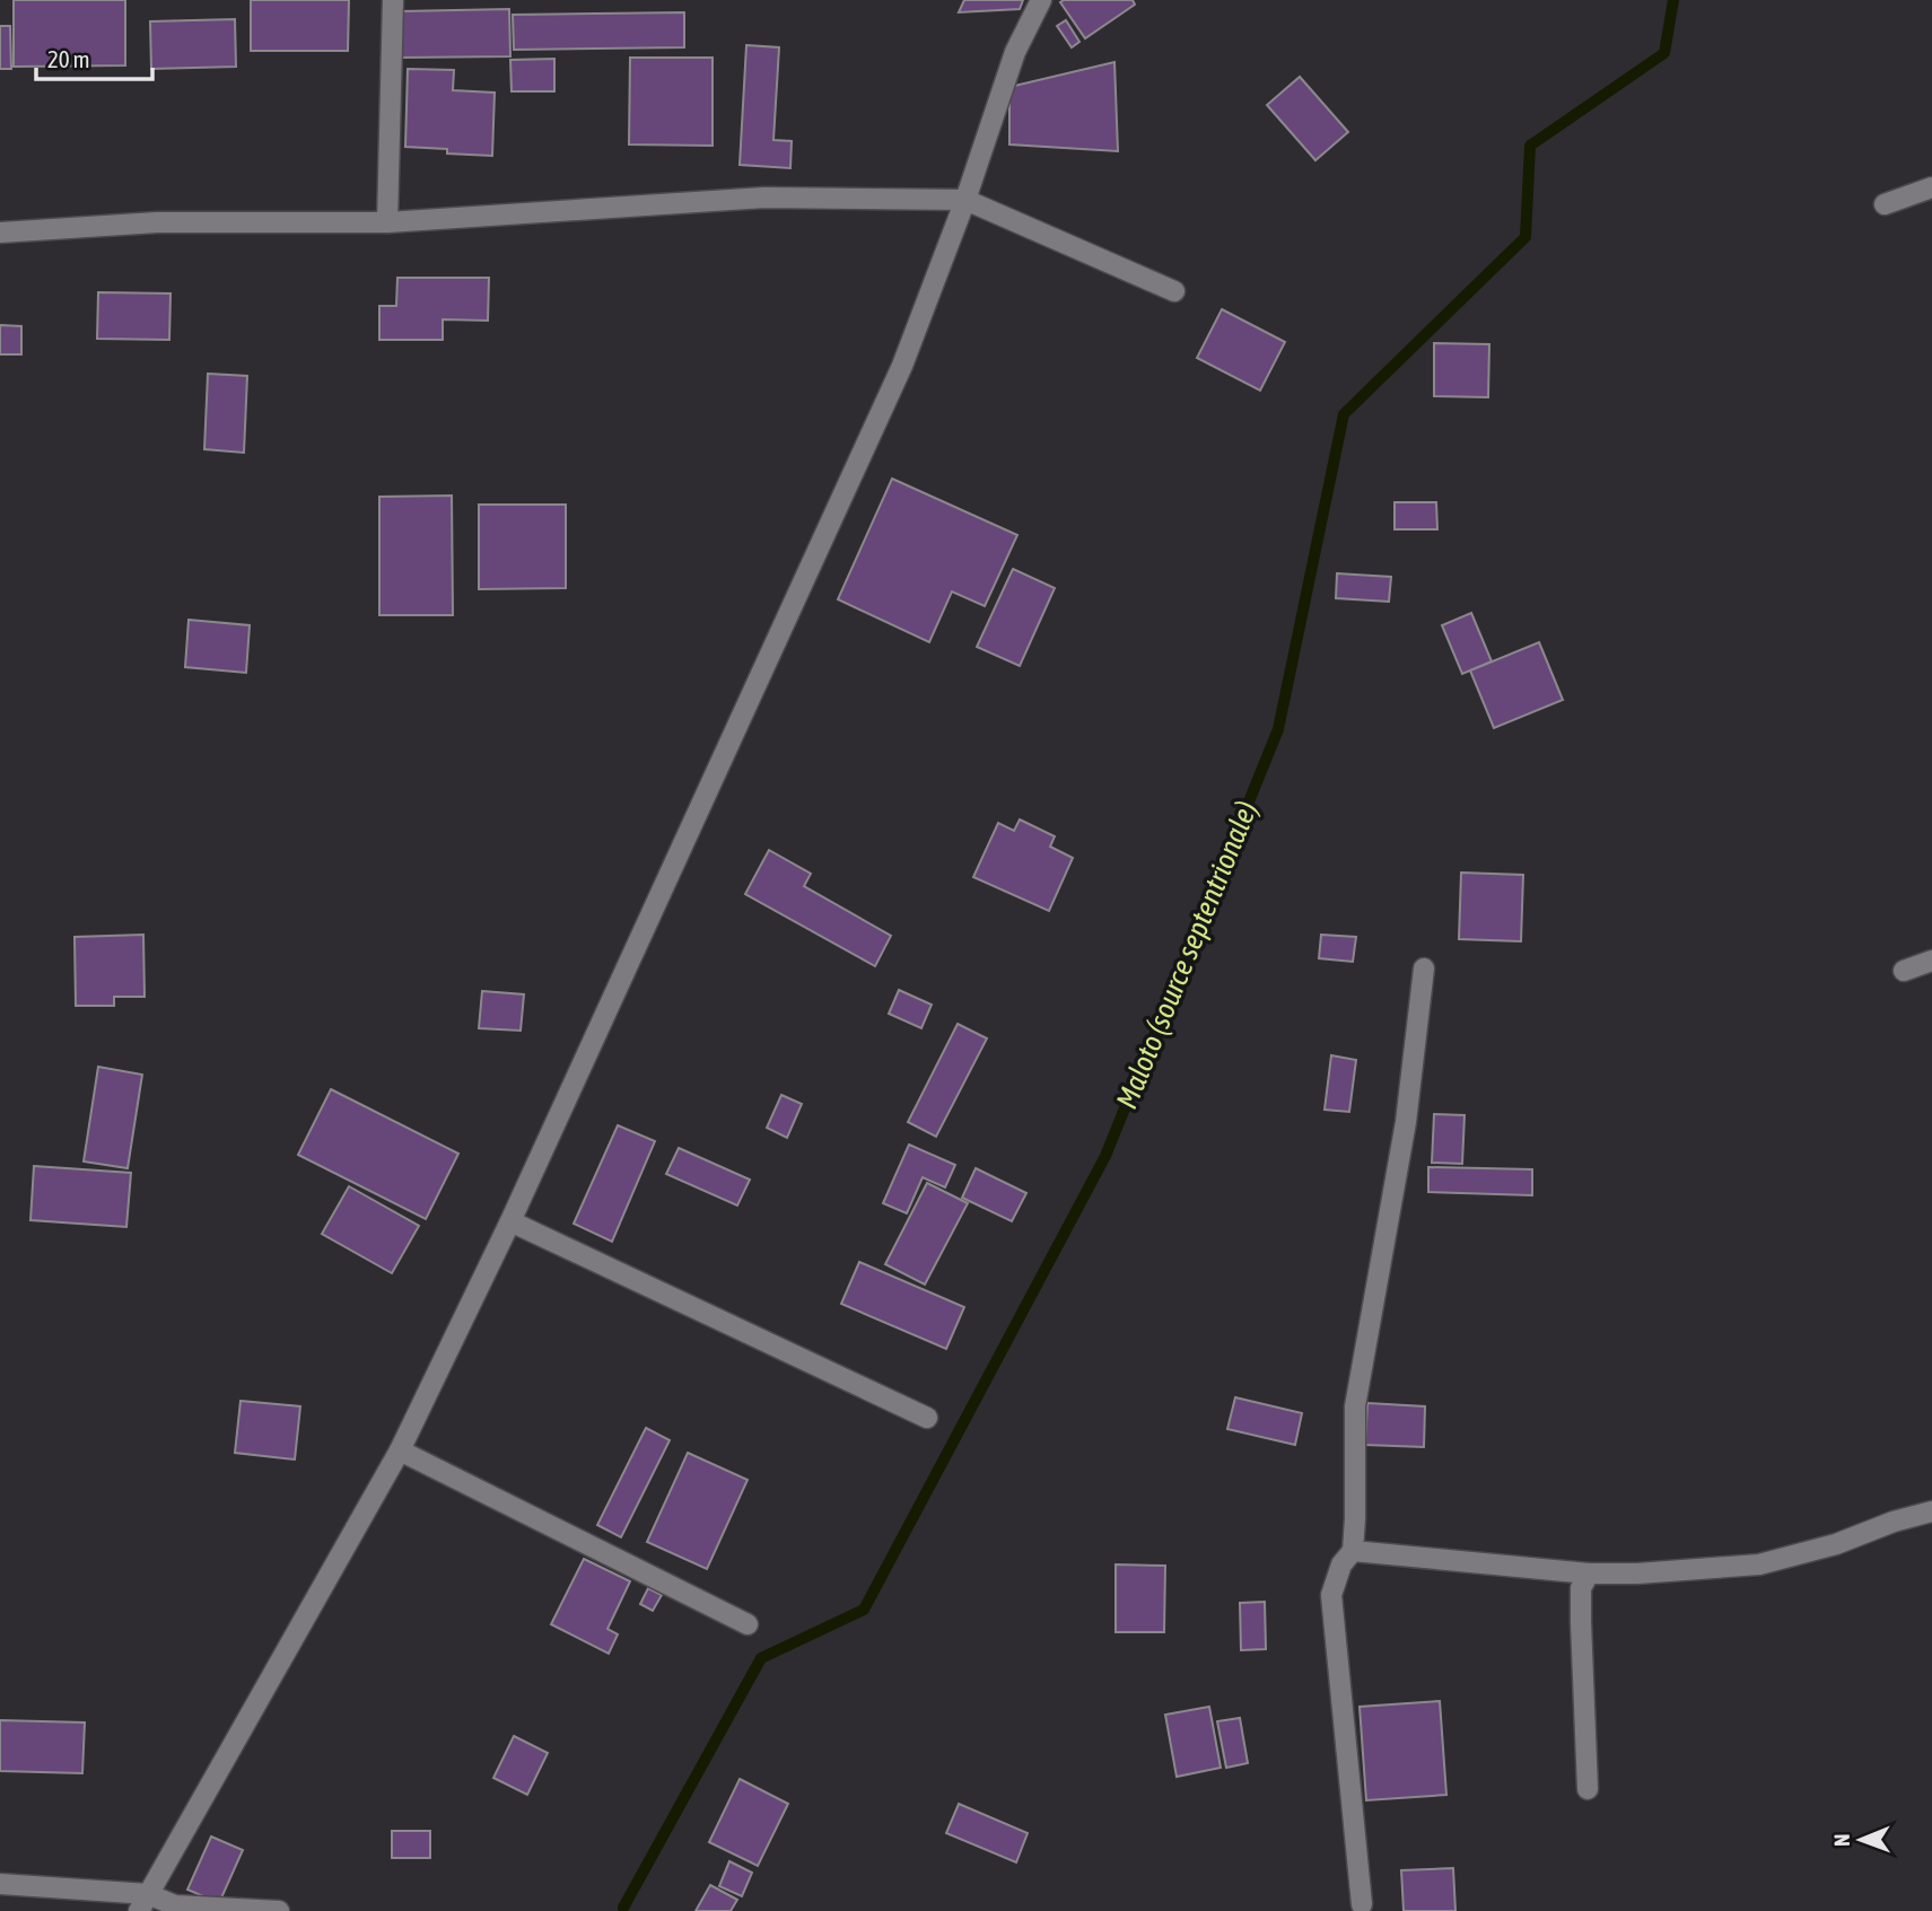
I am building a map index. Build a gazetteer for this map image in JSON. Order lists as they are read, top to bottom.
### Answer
{
  "water": ["Maloto (source septentrionale)"],
  "scale_bar": "20 m",
  "north": "left"
}
